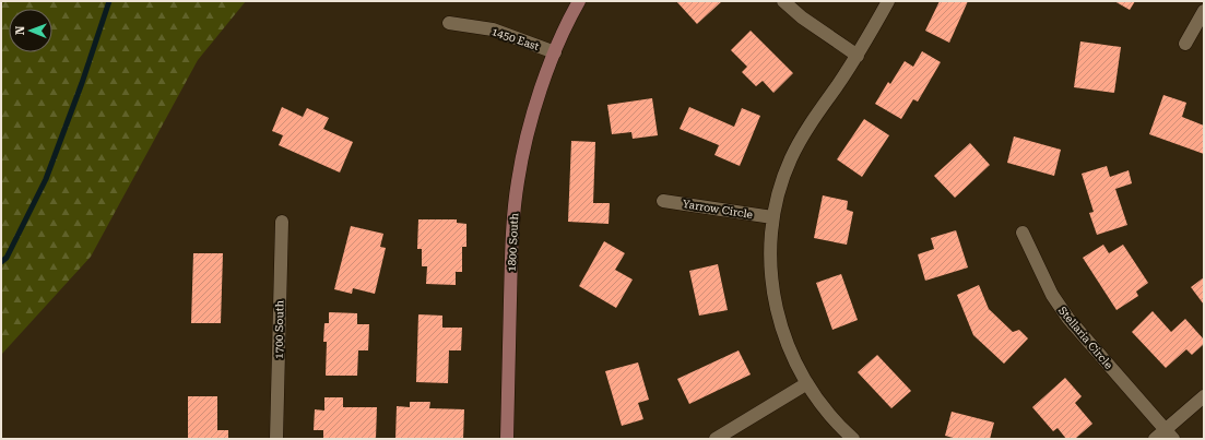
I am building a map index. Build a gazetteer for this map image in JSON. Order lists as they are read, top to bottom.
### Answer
{
  "streets": {
    "main road": ["1800 South"],
    "street": [
      "1450 East",
      "Yarrow Circle",
      "1700 South",
      "Stellaria Circle"
    ]
  },
  "crossings": [
    ["1450 East", "1800 South"]
  ],
  "north": "left"
}
